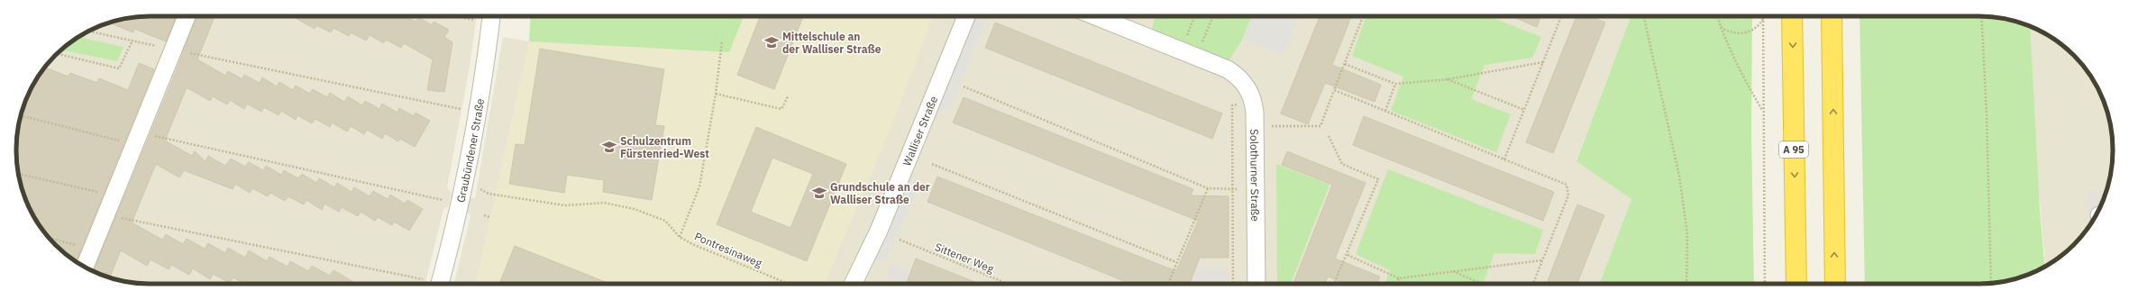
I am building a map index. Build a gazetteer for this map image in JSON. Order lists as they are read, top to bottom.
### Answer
{
  "streets": {
    "highway": ["A 95"],
    "street": ["Walliser Straße", "Graubündener Straße", "Solothurner Straße"],
    "path": ["Pontresinaweg", "Sittener Weg"]
  },
  "crossings": [
    ["Graubündener Straße", "Pontresinaweg"]
  ],
  "places": {
    "school or university": ["Mittelschule an der Walliser Straße", "Schulzentrum Fürstenried-West", "Grundschule an der Walliser Straße"]
  }
}
